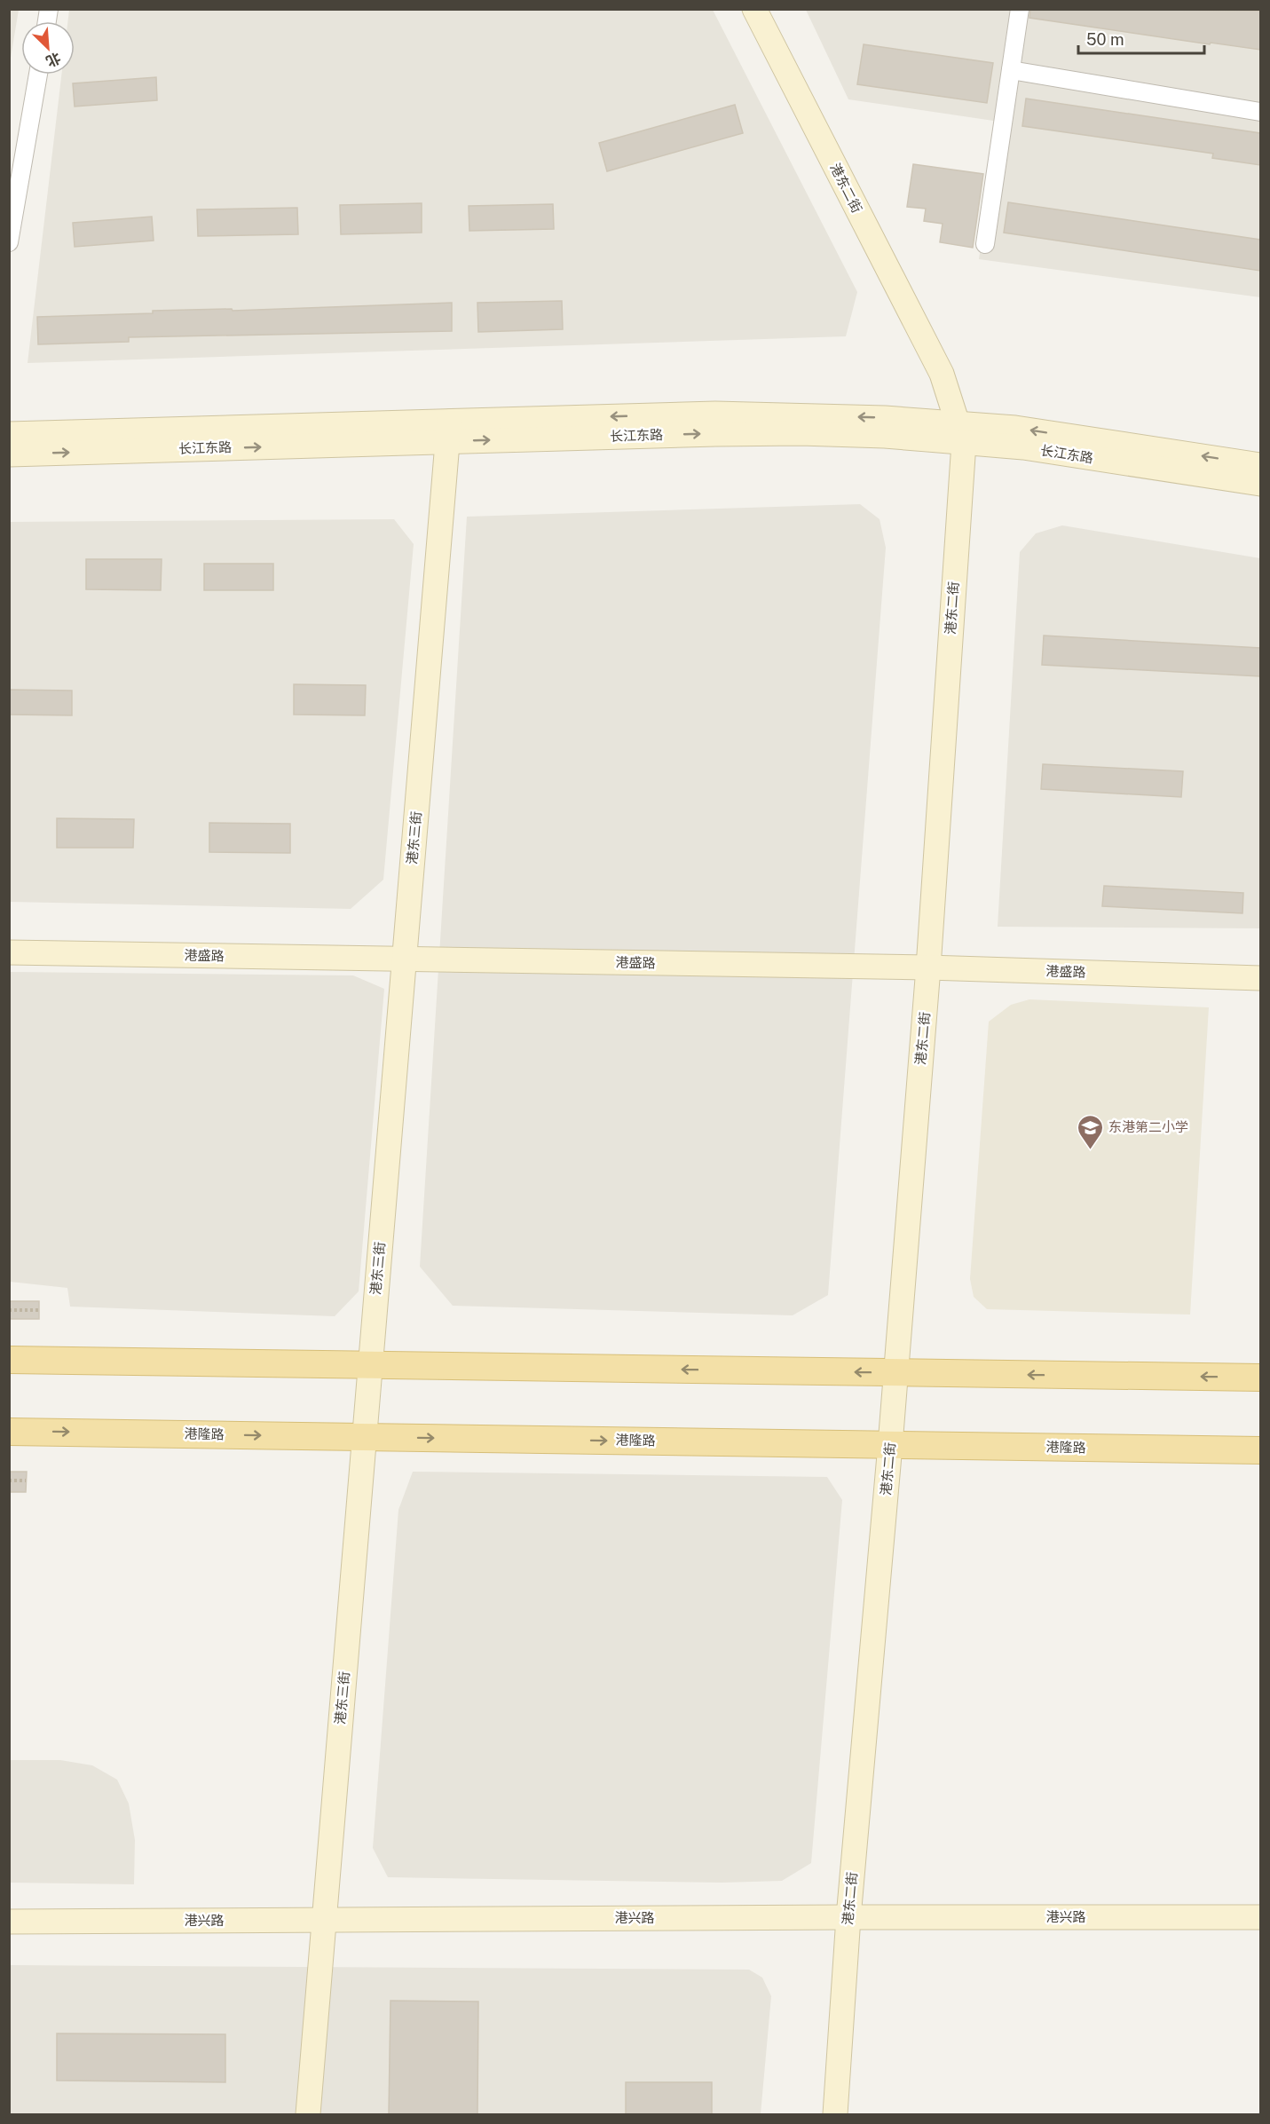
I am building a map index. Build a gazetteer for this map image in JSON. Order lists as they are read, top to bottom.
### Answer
{
  "streets": {
    "main road": [
      "港东二街",
      "长江东路",
      "港东三街",
      "港盛路",
      "港隆路",
      "港兴路"
    ]
  },
  "crossings": [
    ["港东二街", "长江东路"],
    ["港东二街", "港盛路"],
    ["港东二街", "港隆路"],
    ["港东二街", "港兴路"],
    ["长江东路", "港东三街"],
    ["港东三街", "港盛路"],
    ["港东三街", "港隆路"],
    ["港东三街", "港兴路"]
  ],
  "places": {
    "school or university": ["东港第二小学"]
  },
  "scale_bar": "50 m",
  "north": "bottom right"
}
